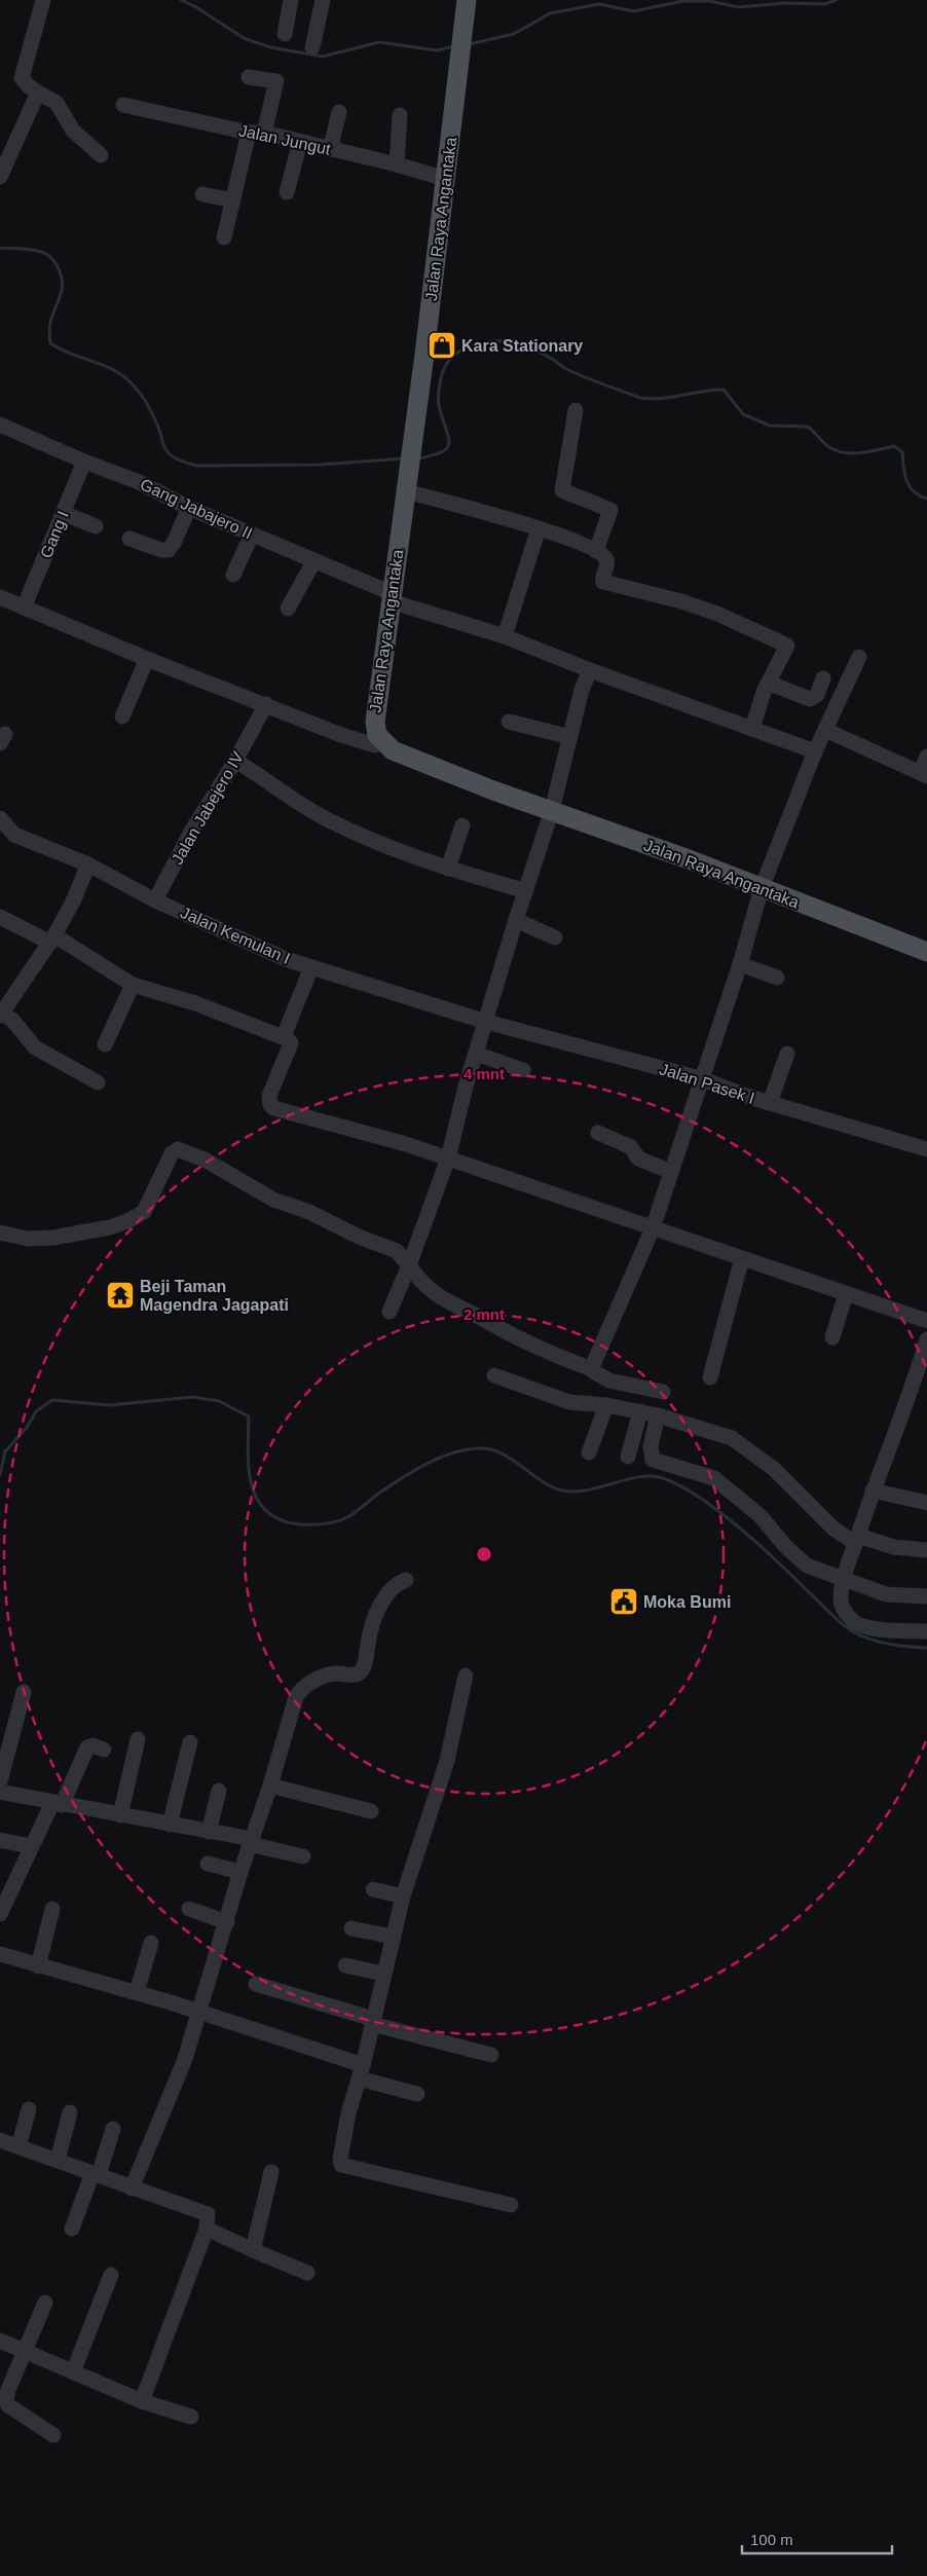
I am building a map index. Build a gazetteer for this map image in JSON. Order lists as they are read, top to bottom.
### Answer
{
  "streets": {
    "main road": ["Jalan Raya Angantaka"],
    "street": [
      "Jalan Jungut",
      "Gang Jabajero II",
      "Gang I",
      "Jalan Jabejero IV",
      "Jalan Kemulan I",
      "Jalan Pasek I"
    ]
  },
  "crossings": [
    ["Jalan Jungut", "Jalan Raya Angantaka"],
    ["Jalan Raya Angantaka", "Gang Jabajero II"],
    ["Gang Jabajero II", "Gang I"],
    ["Jalan Jabejero IV", "Jalan Kemulan I"],
    ["Jalan Kemulan I", "Jalan Pasek I"]
  ],
  "places": {
    "shop": ["Kara Stationary"],
    "temple": ["Beji Taman Magendra Jagapati"],
    "public building": ["Moka Bumi"]
  },
  "scale_bar": "100 m",
  "rings": ["4 mnt", "2 mnt"]
}
